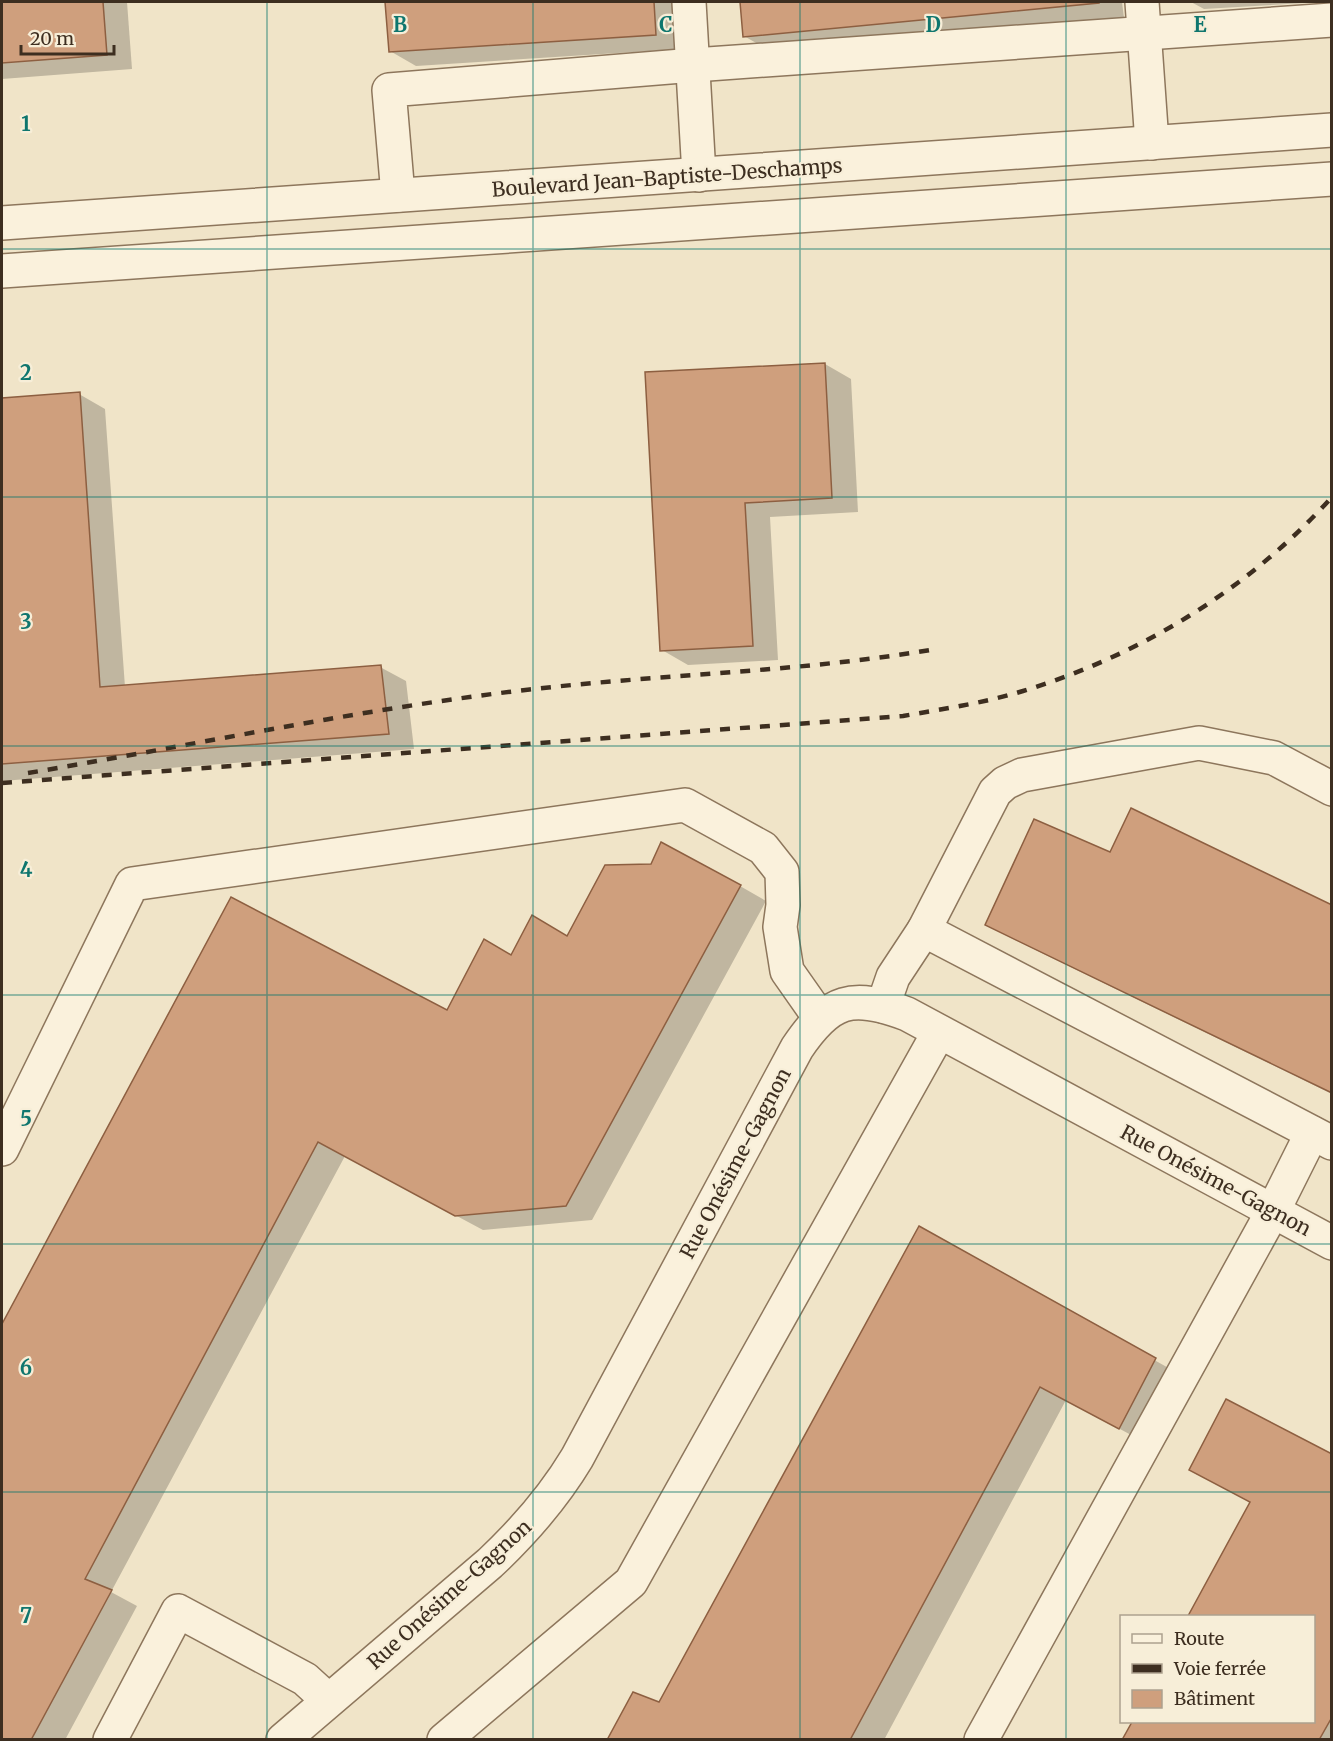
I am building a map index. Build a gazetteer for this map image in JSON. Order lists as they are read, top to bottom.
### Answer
{
  "streets": {
    "street": ["Boulevard Jean-Baptiste-Deschamps", "Rue Onésime-Gagnon"]
  },
  "legend": ["Route", "Voie ferrée", "Bâtiment"],
  "scale_bar": "20 m",
  "grid": {
    "columns": [
      "B",
      "C",
      "D",
      "E"
    ],
    "rows": [
      "1",
      "2",
      "3",
      "4",
      "5",
      "6",
      "7"
    ]
  }
}
